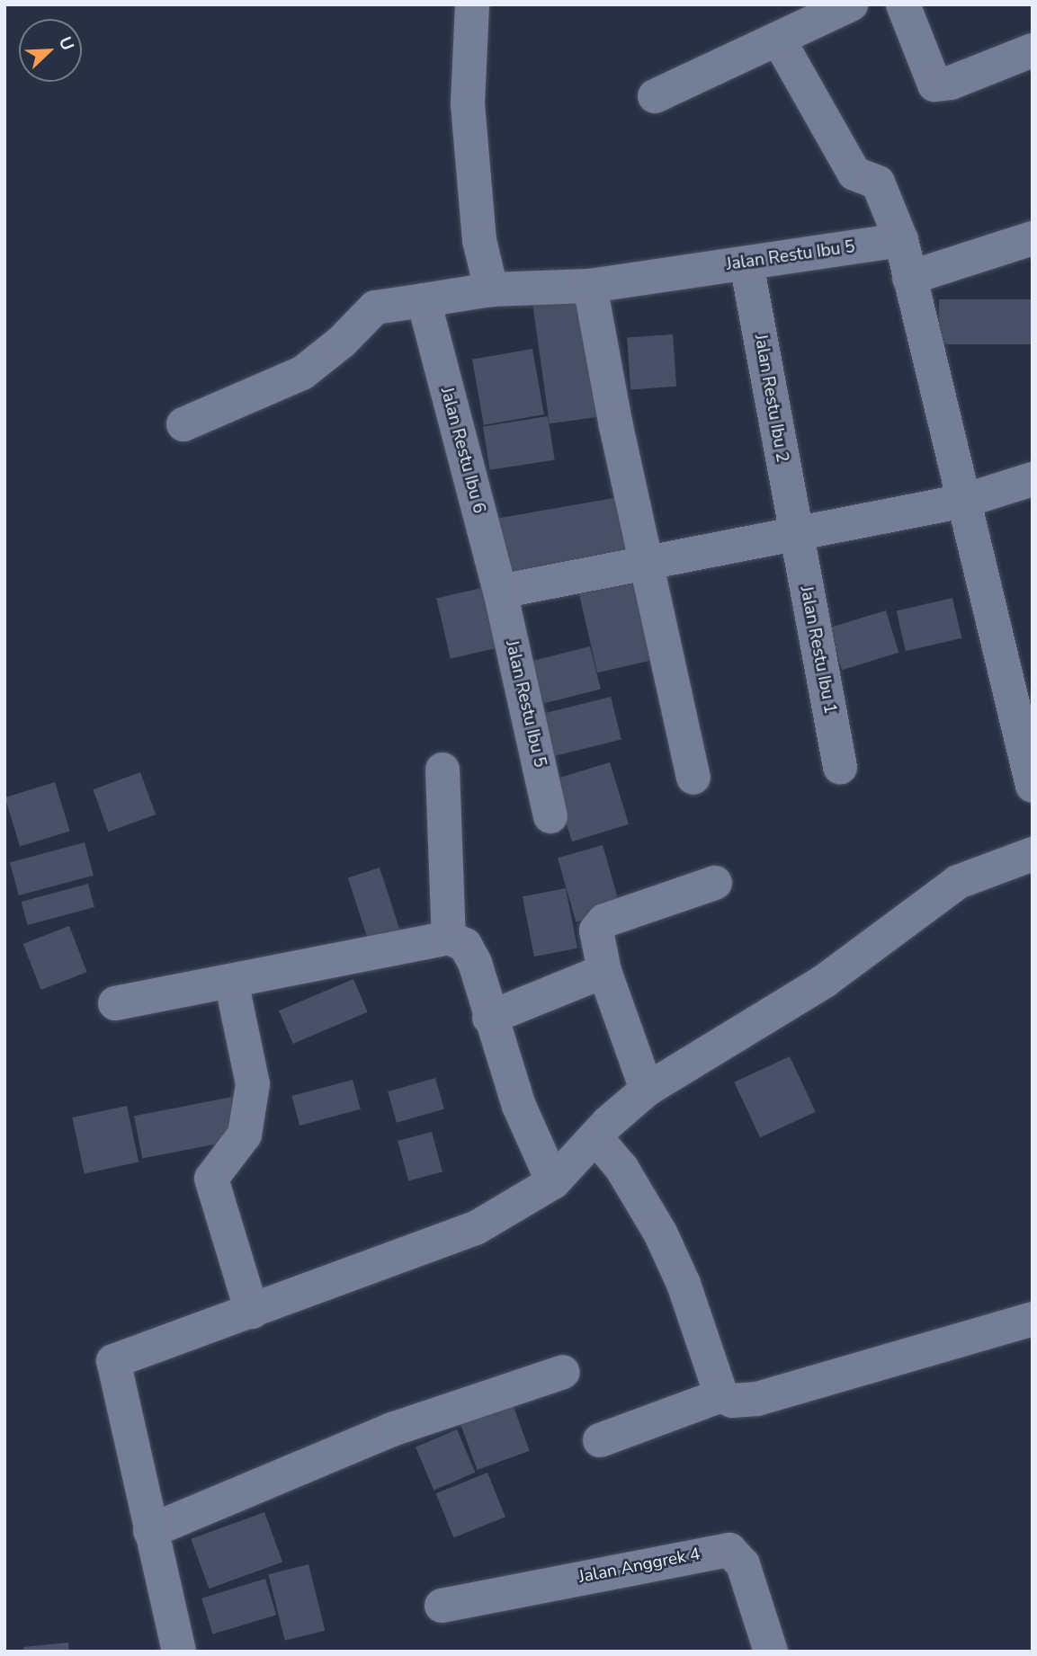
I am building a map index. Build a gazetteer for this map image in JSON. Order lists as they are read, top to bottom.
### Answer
{
  "streets": {
    "street": [
      "Jalan Restu Ibu 5",
      "Jalan Restu Ibu 2",
      "Jalan Restu Ibu 6",
      "Jalan Restu Ibu 1",
      "Jalan Anggrek 4"
    ]
  },
  "crossings": [
    ["Jalan Restu Ibu 5", "Jalan Restu Ibu 2"],
    ["Jalan Restu Ibu 5", "Jalan Restu Ibu 6"],
    ["Jalan Restu Ibu 2", "Jalan Restu Ibu 1"]
  ],
  "north": "top right"
}
